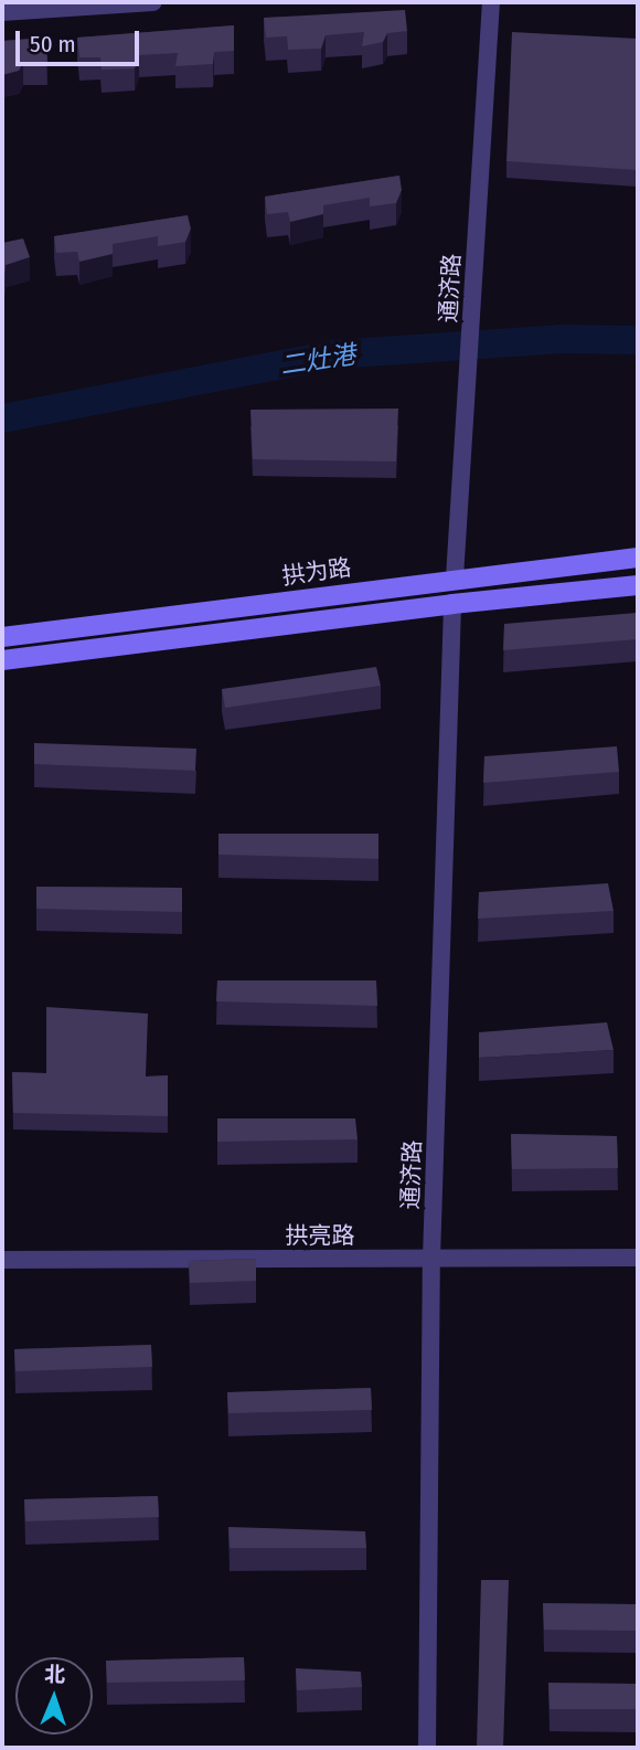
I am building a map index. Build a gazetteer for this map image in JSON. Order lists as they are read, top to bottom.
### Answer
{
  "streets": {
    "main road": ["拱为路"],
    "street": ["通济路", "拱亮路"]
  },
  "crossings": [
    ["通济路", "拱为路"],
    ["通济路", "拱亮路"]
  ],
  "water": ["二灶港"],
  "scale_bar": "50 m",
  "north": "top"
}
